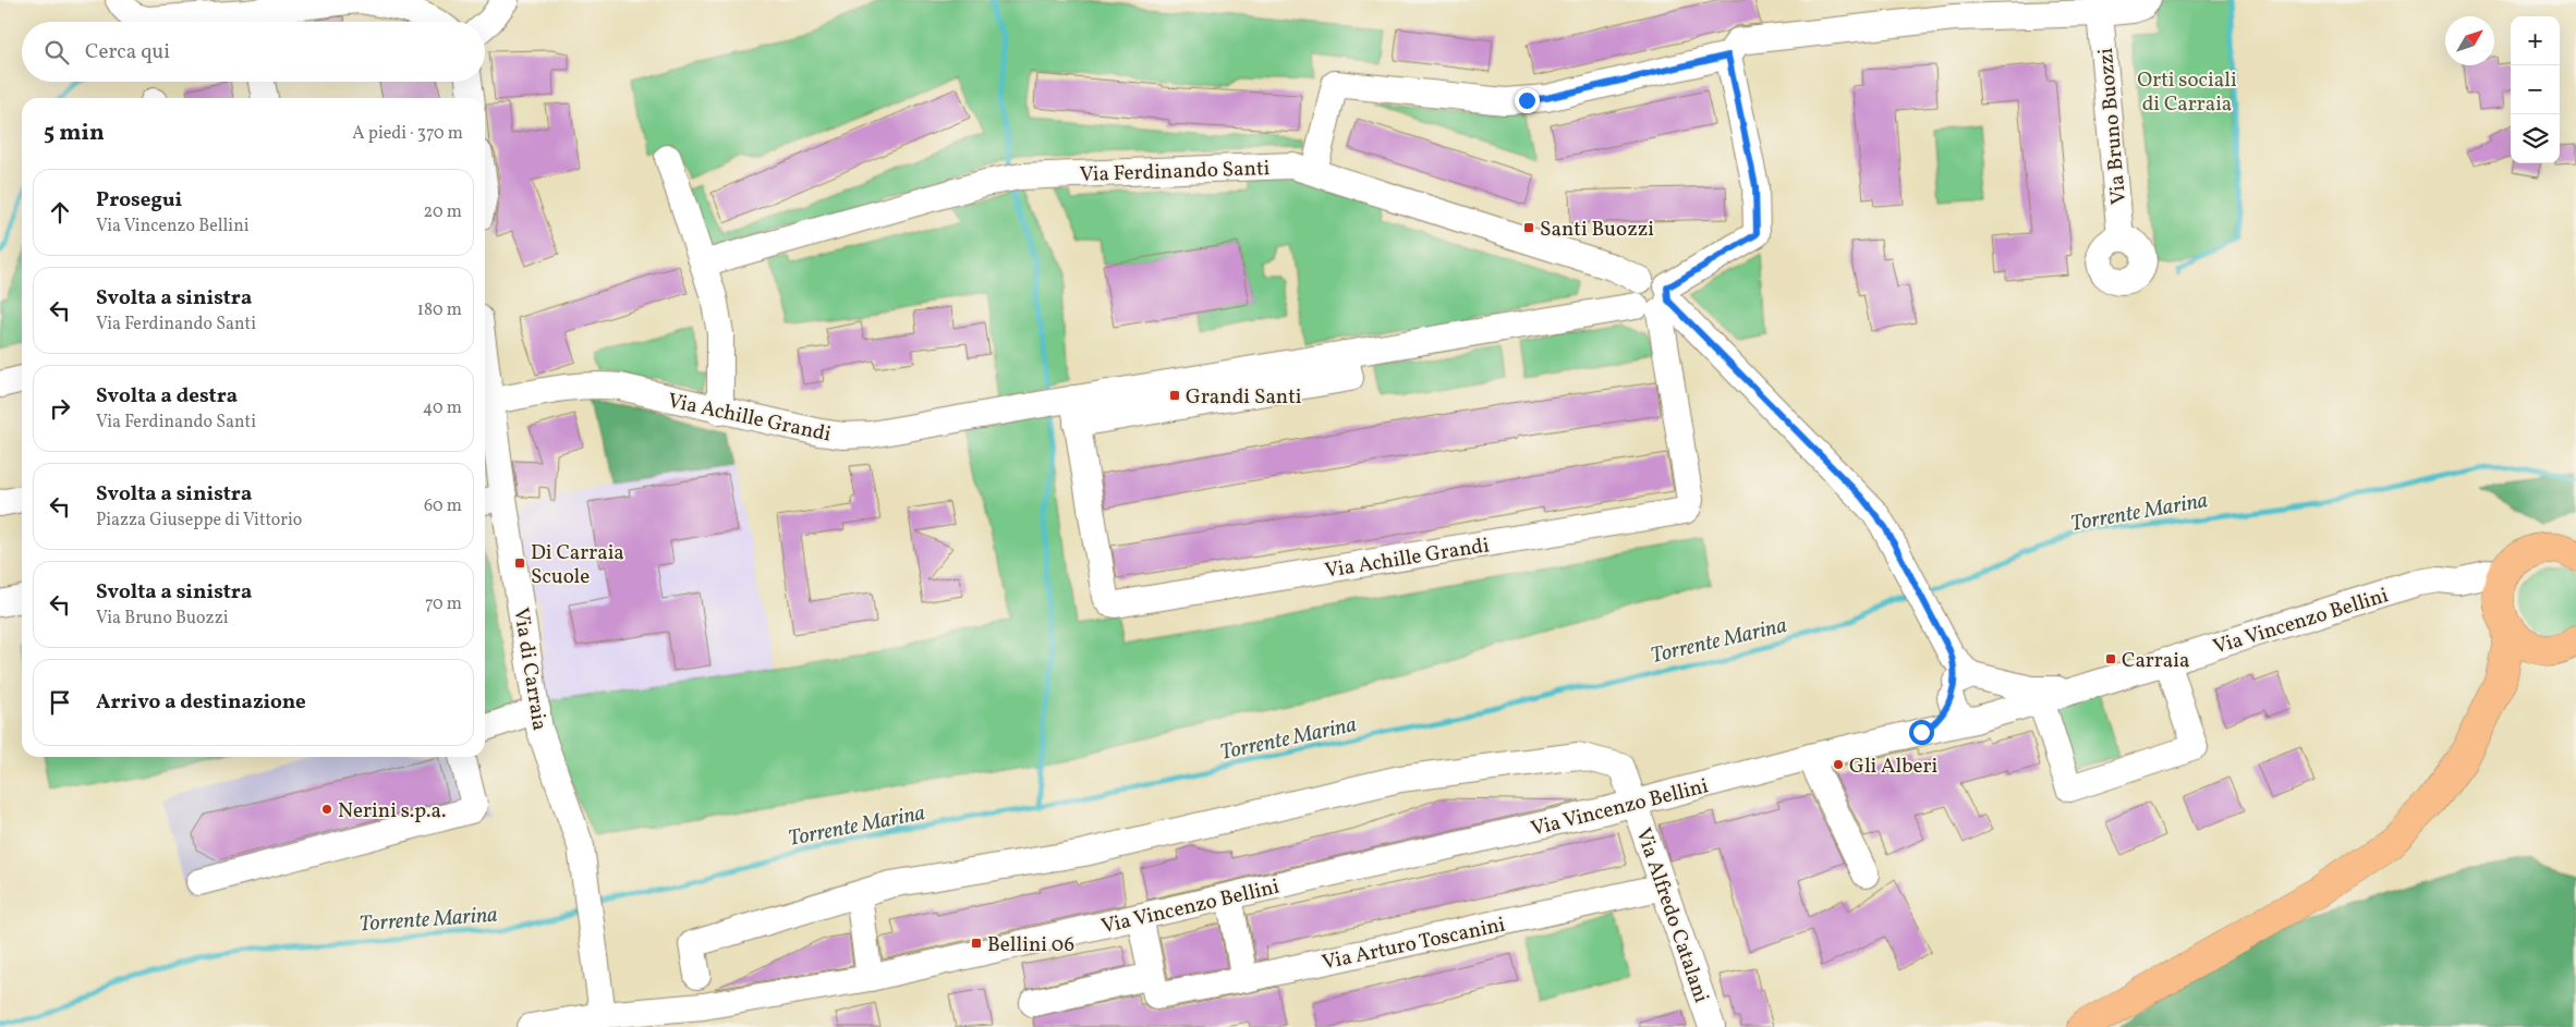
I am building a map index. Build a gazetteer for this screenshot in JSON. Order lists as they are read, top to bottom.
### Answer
{
  "streets": {
    "street": [
      "Via Bruno Buozzi",
      "Via Ferdinando Santi",
      "Via Achille Grandi",
      "Via Vincenzo Bellini",
      "Via di Carraia",
      "Via Alfredo Catalani",
      "Via Arturo Toscanini"
    ]
  },
  "crossings": [
    ["Via Ferdinando Santi", "Via Achille Grandi"],
    ["Via Ferdinando Santi", "Via Vincenzo Bellini"],
    ["Via Achille Grandi", "Via di Carraia"],
    ["Via Vincenzo Bellini", "Via di Carraia"],
    ["Via Vincenzo Bellini", "Via Alfredo Catalani"],
    ["Via Alfredo Catalani", "Via Arturo Toscanini"]
  ],
  "water": ["Torrente Marina"],
  "parks": ["Orti sociali di Carraia"],
  "places": {
    "transit": [
      "Santi Buozzi",
      "Grandi Santi",
      "Di Carraia Scuole",
      "Carraia",
      "Bellini 06"
    ],
    "other": ["Gli Alberi", "Nerini s.p.a."]
  },
  "north": "top right",
  "page": {
    "map_buttons": ["+", "−"],
    "search": "Cerca qui",
    "heading": ["5 min", "A piedi · 370 m"],
    "list": [
      ["Prosegui", "Via Vincenzo Bellini", "20 m"],
      ["Svolta a sinistra", "Via Ferdinando Santi", "180 m"],
      ["Svolta a destra", "Via Ferdinando Santi", "40 m"],
      ["Svolta a sinistra", "Piazza Giuseppe di Vittorio", "60 m"],
      ["Svolta a sinistra", "Via Bruno Buozzi", "70 m"],
      "Arrivo a destinazione"
    ]
  }
}
